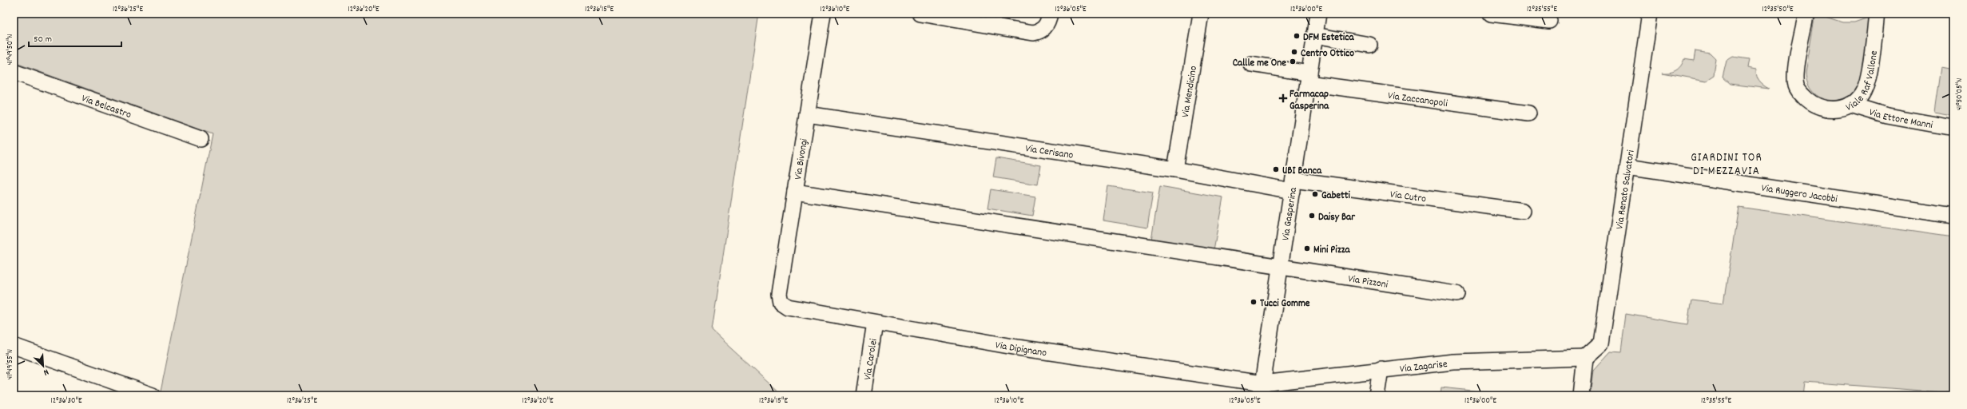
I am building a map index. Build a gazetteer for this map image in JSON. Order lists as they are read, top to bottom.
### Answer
{
  "streets": {
    "street": [
      "Viale Raf Vallone",
      "Via Mendicino",
      "Via Zaccanopoli",
      "Via Belcastro",
      "Via Ettore Manni",
      "Via Cerisano",
      "Via Bivongi",
      "Via Renato Salvatori",
      "Via Ruggero Jacobbi",
      "Via Cutro",
      "Via Gasperina",
      "Via Pizzoni",
      "Via Dipignano",
      "Via Carolei",
      "Via Zagarise"
    ]
  },
  "crossings": [
    ["Viale Raf Vallone", "Via Ettore Manni"],
    ["Via Mendicino", "Via Cerisano"],
    ["Via Zaccanopoli", "Via Gasperina"],
    ["Via Cerisano", "Via Bivongi"],
    ["Via Cerisano", "Via Cutro"],
    ["Via Cerisano", "Via Gasperina"],
    ["Via Bivongi", "Via Dipignano"],
    ["Via Renato Salvatori", "Via Ruggero Jacobbi"],
    ["Via Renato Salvatori", "Via Zagarise"],
    ["Via Cutro", "Via Gasperina"],
    ["Via Gasperina", "Via Pizzoni"],
    ["Via Gasperina", "Via Dipignano"],
    ["Via Gasperina", "Via Zagarise"],
    ["Via Dipignano", "Via Carolei"],
    ["Via Dipignano", "Via Zagarise"]
  ],
  "districts": ["GIARDINI TOR DI MEZZAVIA"],
  "places": {
    "other": [
      "DFM Estetica",
      "Centro Ottico",
      "Callle me One",
      "UBI Banca",
      "Gabetti",
      "Daisy Bar",
      "Mini Pizza",
      "Tucci Gomme"
    ],
    "health": ["Farmacap Gasperina"]
  },
  "scale_bar": "50 m",
  "north": "bottom right",
  "coordinates": [
    "12°36'25\"E",
    "12°36'20\"E",
    "12°36'15\"E",
    "12°36'10\"E",
    "12°36'05\"E",
    "12°36'00\"E",
    "12°35'55\"E",
    "12°35'50\"E",
    "41°49'50\"N",
    "41°50'05\"N",
    "41°49'55\"N",
    "12°36'30\"E"
  ]
}
